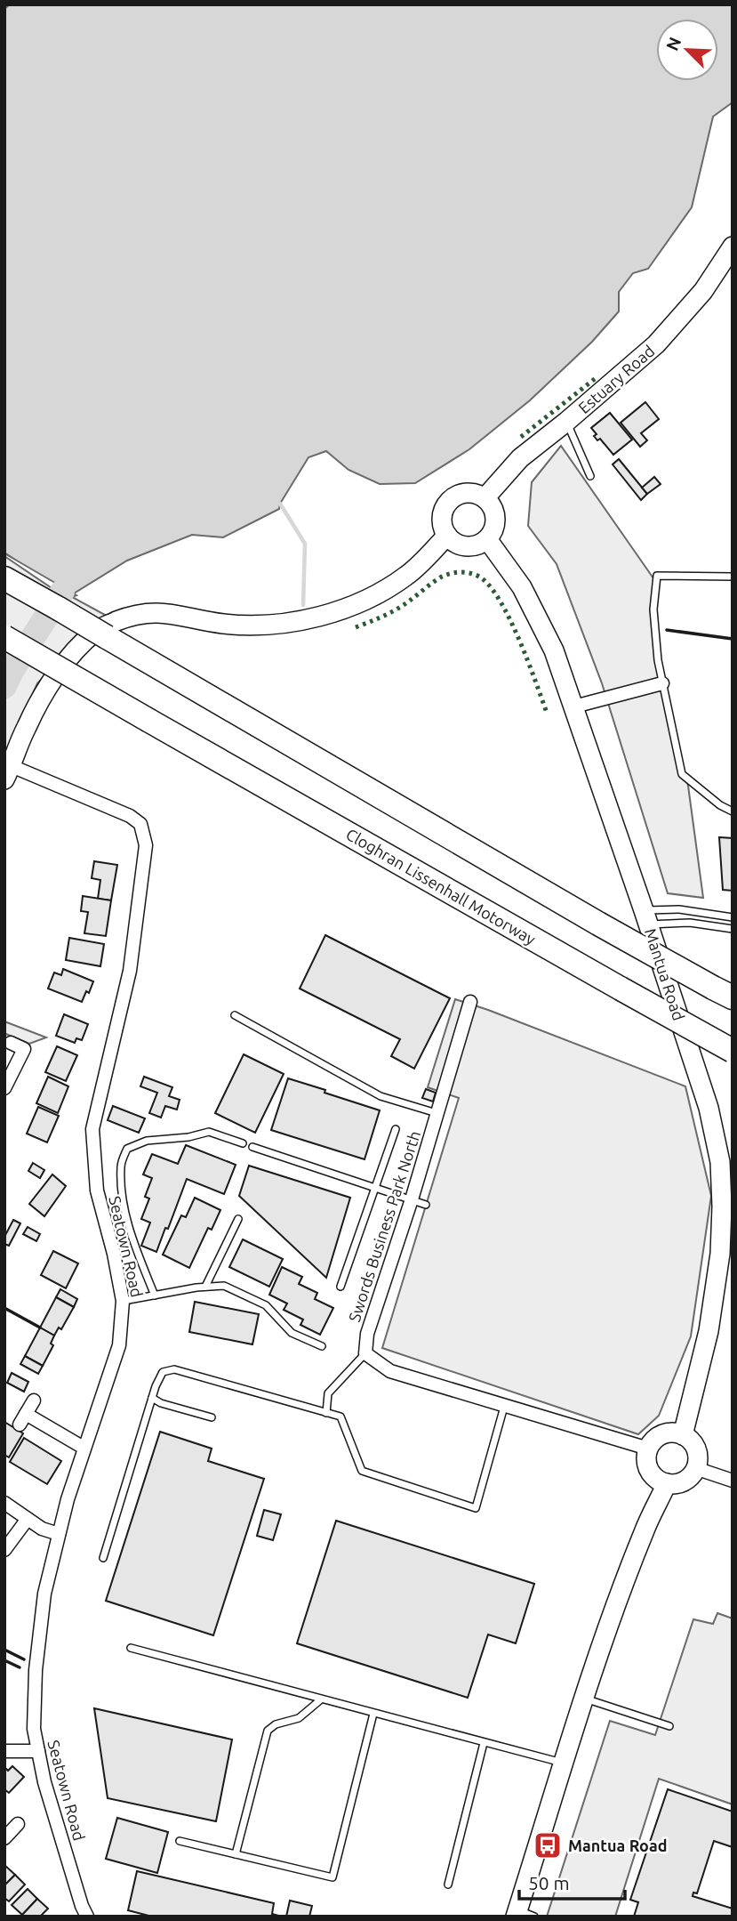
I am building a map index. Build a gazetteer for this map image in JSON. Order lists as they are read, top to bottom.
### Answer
{
  "streets": {
    "highway": ["Cloghran Lissenhall Motorway"],
    "street": [
      "Estuary Road",
      "Mantua Road",
      "Swords Business Park North",
      "Seatown Road"
    ]
  },
  "crossings": [
    ["Estuary Road", "Mantua Road"]
  ],
  "places": {
    "bus stop": ["Mantua Road"]
  },
  "scale_bar": "50 m",
  "north": "top left"
}
